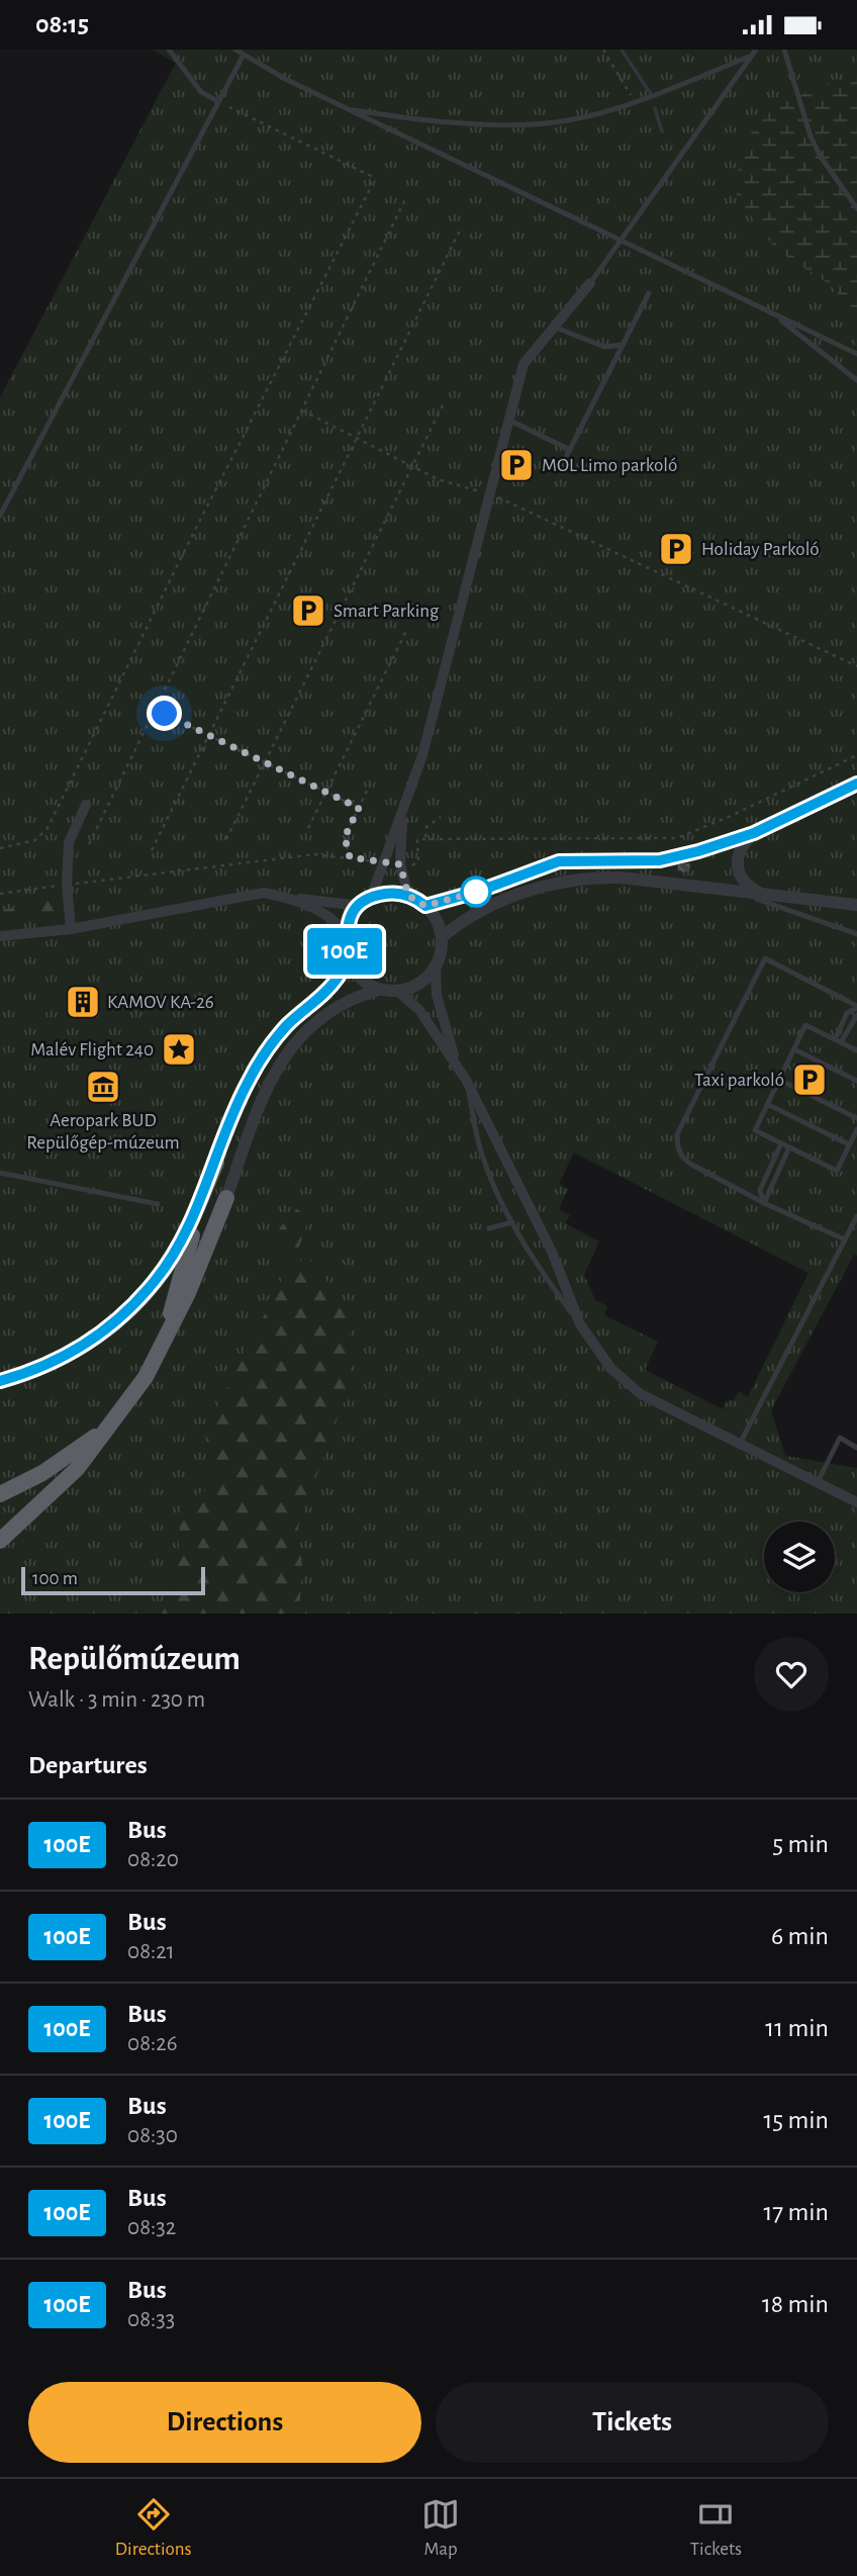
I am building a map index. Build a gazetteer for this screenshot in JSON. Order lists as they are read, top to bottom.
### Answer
{
  "places": {
    "parking": [
      "MOL Limo parkoló",
      "Holiday Parkoló",
      "Smart Parking",
      "Taxi parkoló"
    ],
    "building": ["KAMOV KA-26"],
    "place": ["Malév Flight 240"],
    "museum": ["Aeropark BUD Repülőgép-múzeum"]
  },
  "lines": ["bus line 100E"],
  "scale_bar": "100 m",
  "page": {
    "status": "08:15",
    "on_map": "100E",
    "scale": "100 m",
    "heading": [
      ["Repülőmúzeum", "Walk · 3 min · 230 m"],
      "Departures"
    ],
    "list": [
      {
        "mark": "100E",
        "name": "Bus",
        "note": "08:20",
        "value": "5 min"
      },
      {
        "mark": "100E",
        "name": "Bus",
        "note": "08:21",
        "value": "6 min"
      },
      {
        "mark": "100E",
        "name": "Bus",
        "note": "08:26",
        "value": "11 min"
      },
      {
        "mark": "100E",
        "name": "Bus",
        "note": "08:30",
        "value": "15 min"
      },
      {
        "mark": "100E",
        "name": "Bus",
        "note": "08:32",
        "value": "17 min"
      },
      {
        "mark": "100E",
        "name": "Bus",
        "note": "08:33",
        "value": "18 min"
      }
    ],
    "buttons": ["Directions", "Tickets"],
    "tabs": ["Directions", "Map", "Tickets"]
  }
}
